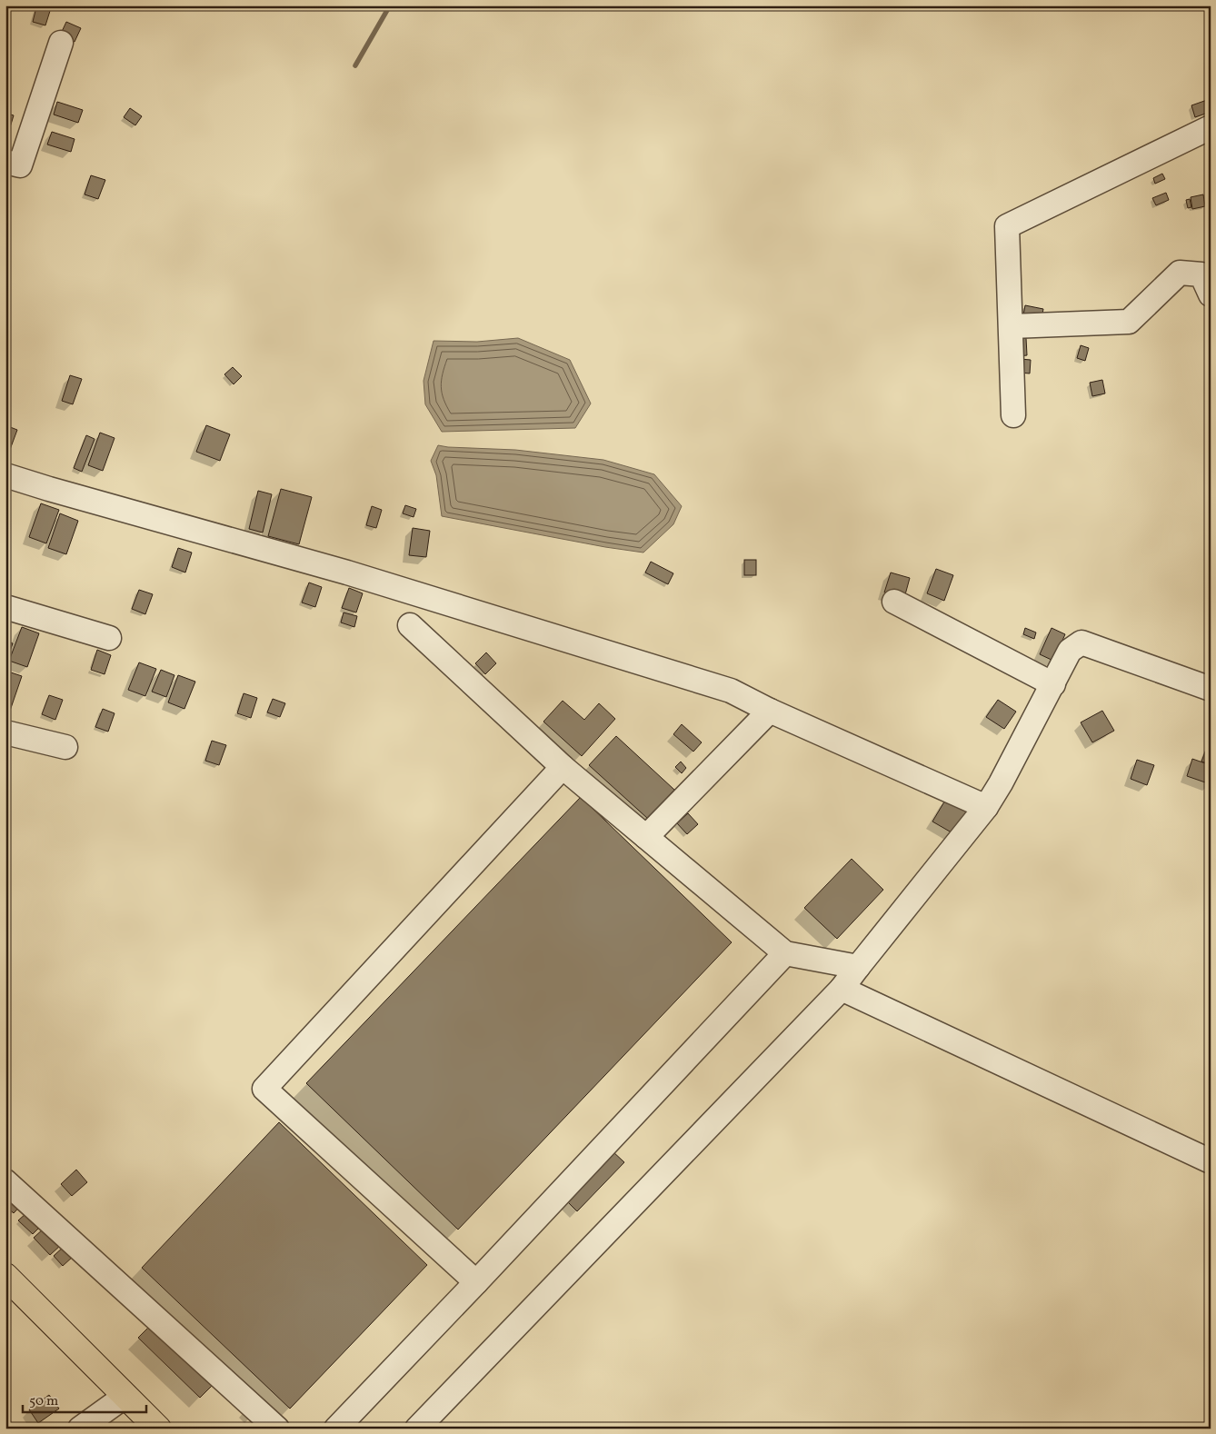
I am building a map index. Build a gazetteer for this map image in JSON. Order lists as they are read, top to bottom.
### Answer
{
  "scale_bar": "50 m"
}
